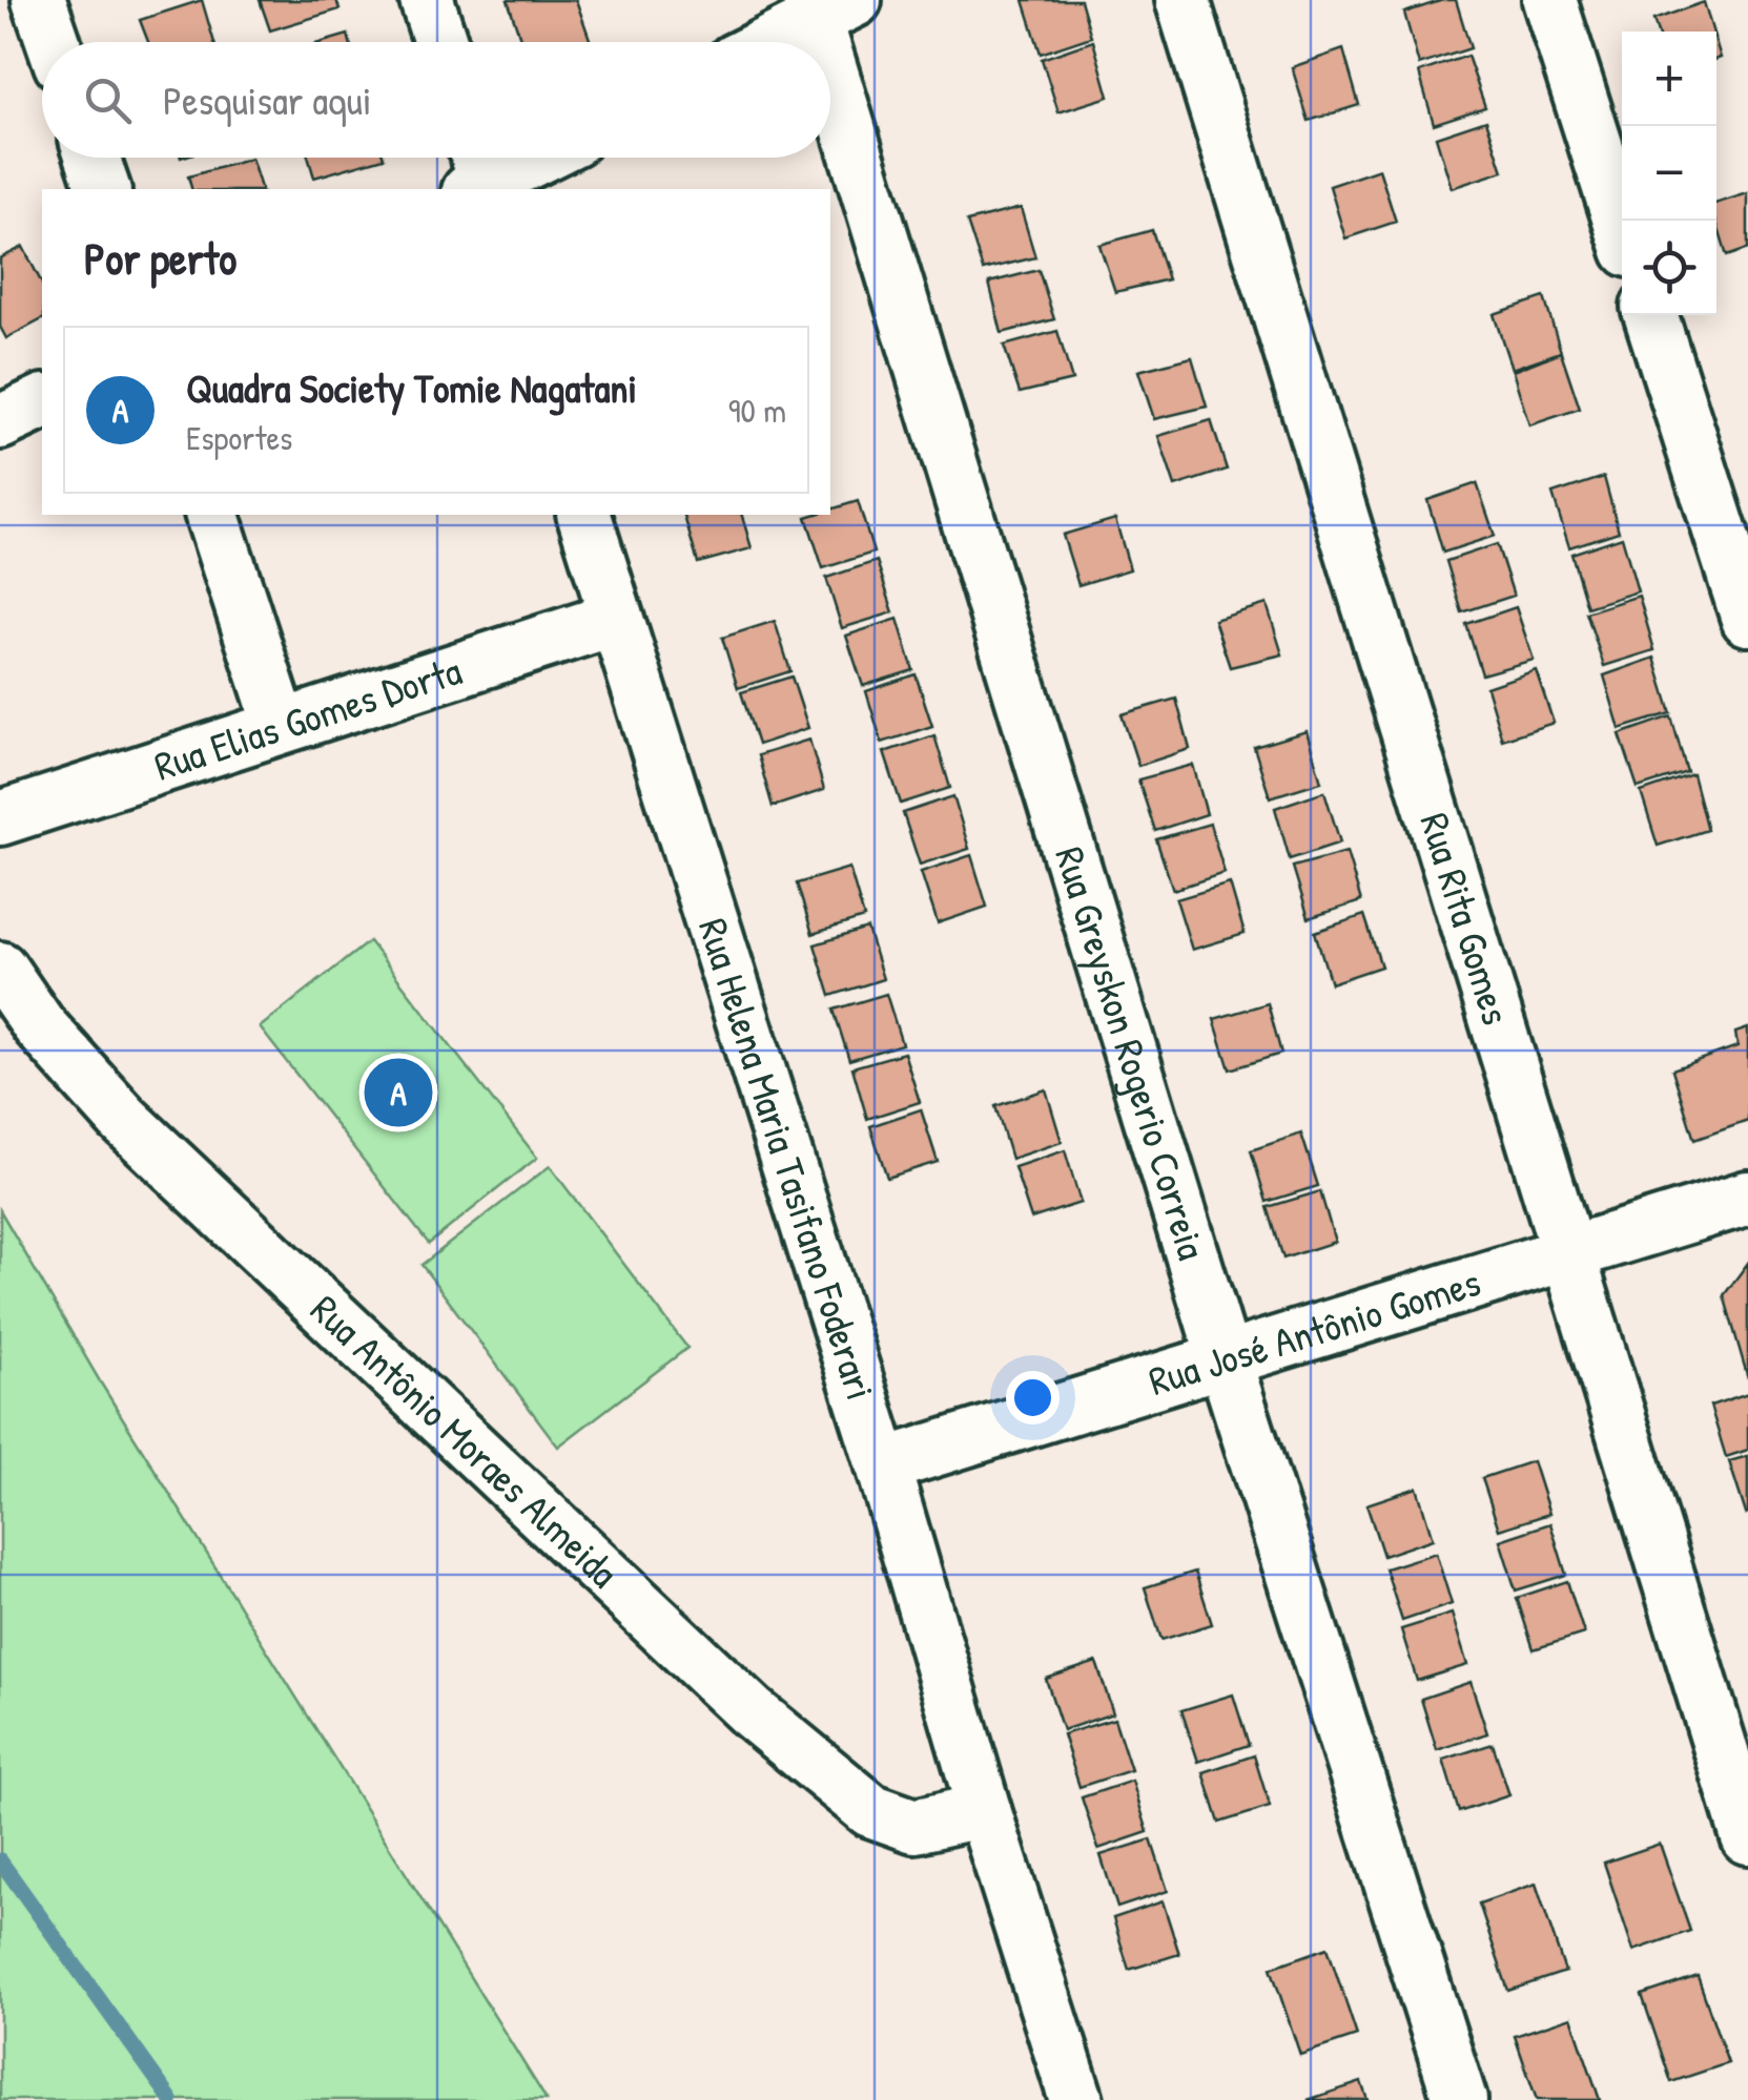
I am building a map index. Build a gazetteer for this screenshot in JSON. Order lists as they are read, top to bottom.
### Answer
{
  "streets": {
    "street": [
      "Rua Elias Gomes Dorta",
      "Rua Rita Gomes",
      "Rua Greyskon Rogerio Correia",
      "Rua Helena Maria Tasifano Foderari",
      "Rua José Antônio Gomes",
      "Rua Antônio Moraes Almeida"
    ]
  },
  "crossings": [
    ["Rua Elias Gomes Dorta", "Rua Helena Maria Tasifano Foderari"],
    ["Rua Rita Gomes", "Rua José Antônio Gomes"],
    ["Rua Greyskon Rogerio Correia", "Rua José Antônio Gomes"],
    ["Rua Helena Maria Tasifano Foderari", "Rua José Antônio Gomes"],
    ["Rua Helena Maria Tasifano Foderari", "Rua Antônio Moraes Almeida"]
  ],
  "page": {
    "map_buttons": ["+", "−"],
    "search": "Pesquisar aqui",
    "heading": "Por perto",
    "list": [
      {
        "mark": "A",
        "name": "Quadra Society Tomie Nagatani",
        "note": "Esportes",
        "value": "90 m"
      }
    ],
    "pins": "A"
  }
}
